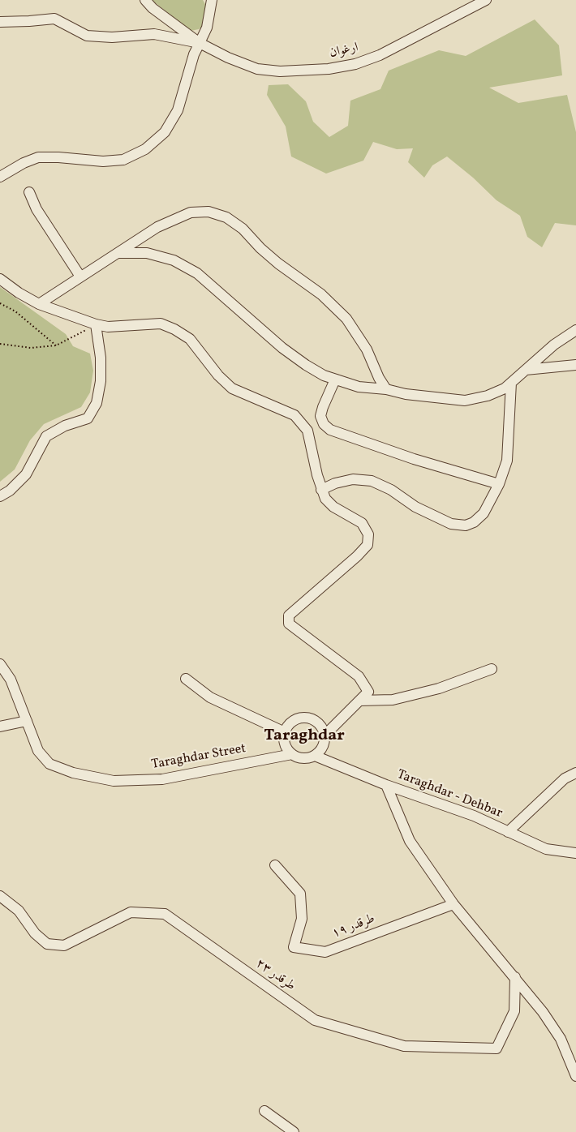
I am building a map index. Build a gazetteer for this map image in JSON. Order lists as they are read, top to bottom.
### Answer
{
  "streets": {
    "street": [
      "ارغوان",
      "Taraghdar Street",
      "Taraghdar - Dehbar",
      "طرقدر ۱۹",
      "طرقدر ۲۳"
    ]
  },
  "crossings": [
    ["Taraghdar Street", "Taraghdar - Dehbar"]
  ],
  "districts": ["Taraghdar"]
}
